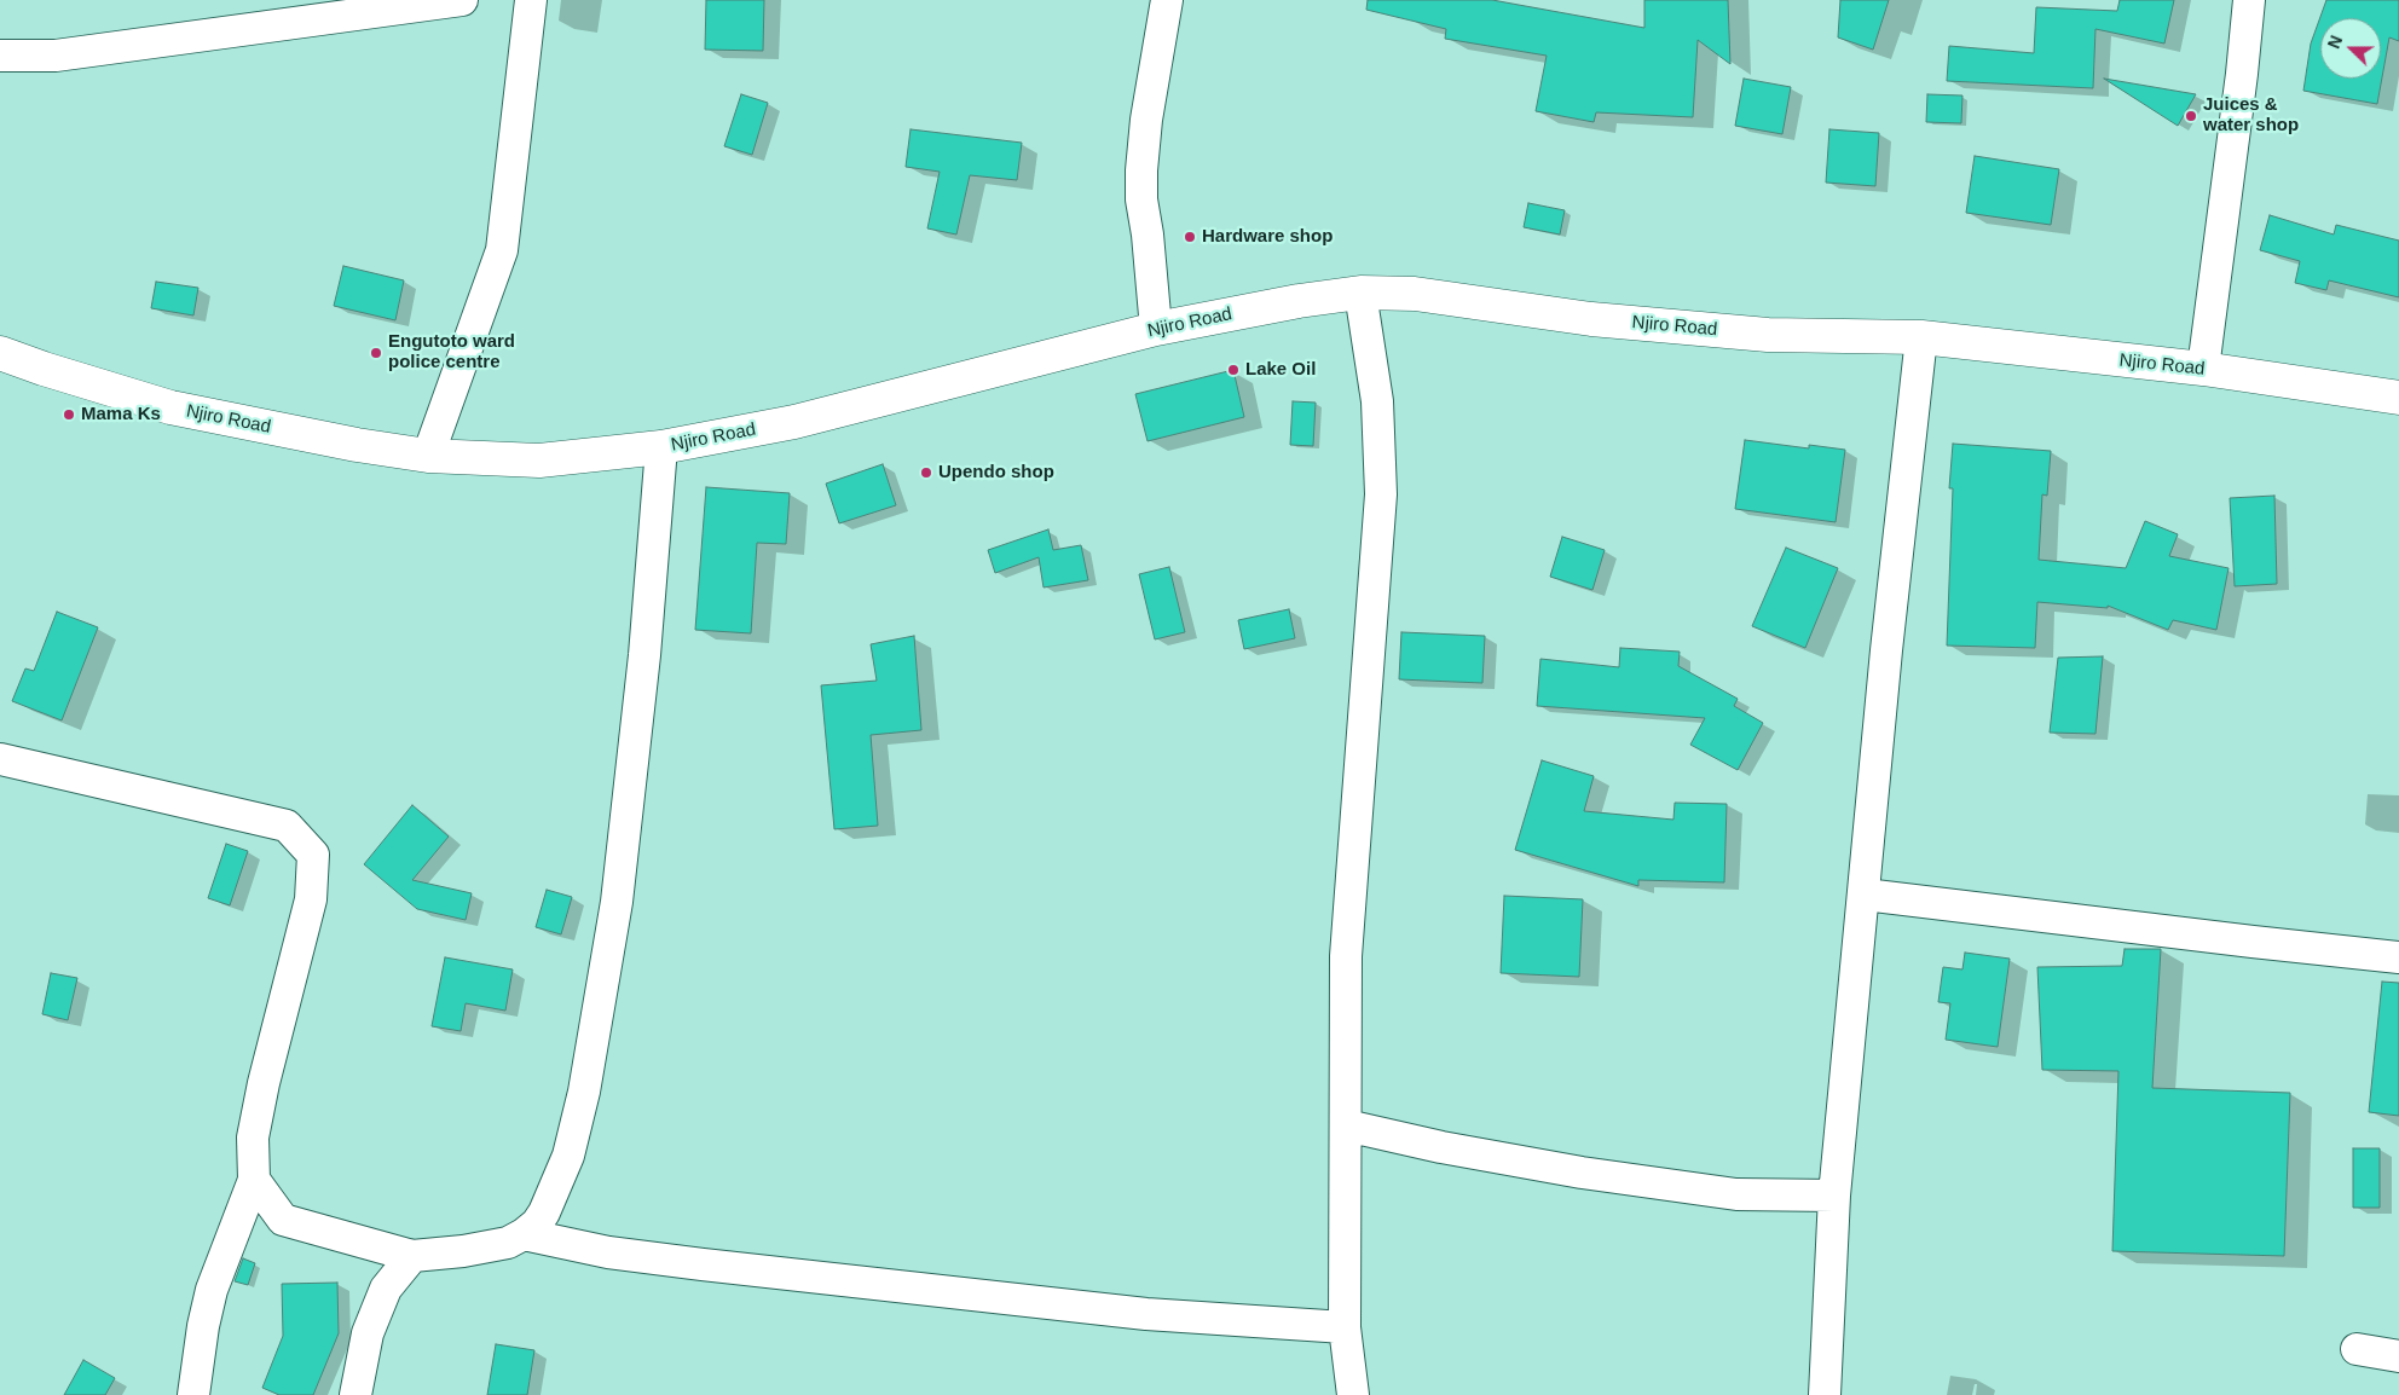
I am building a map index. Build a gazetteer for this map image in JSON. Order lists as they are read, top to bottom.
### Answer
{
  "streets": {
    "street": ["Njiro Road"]
  },
  "places": [
    "Juices & water shop",
    "Hardware shop",
    "Engutoto ward police centre",
    "Lake Oil",
    "Mama Ks",
    "Upendo shop"
  ],
  "north": "left"
}
